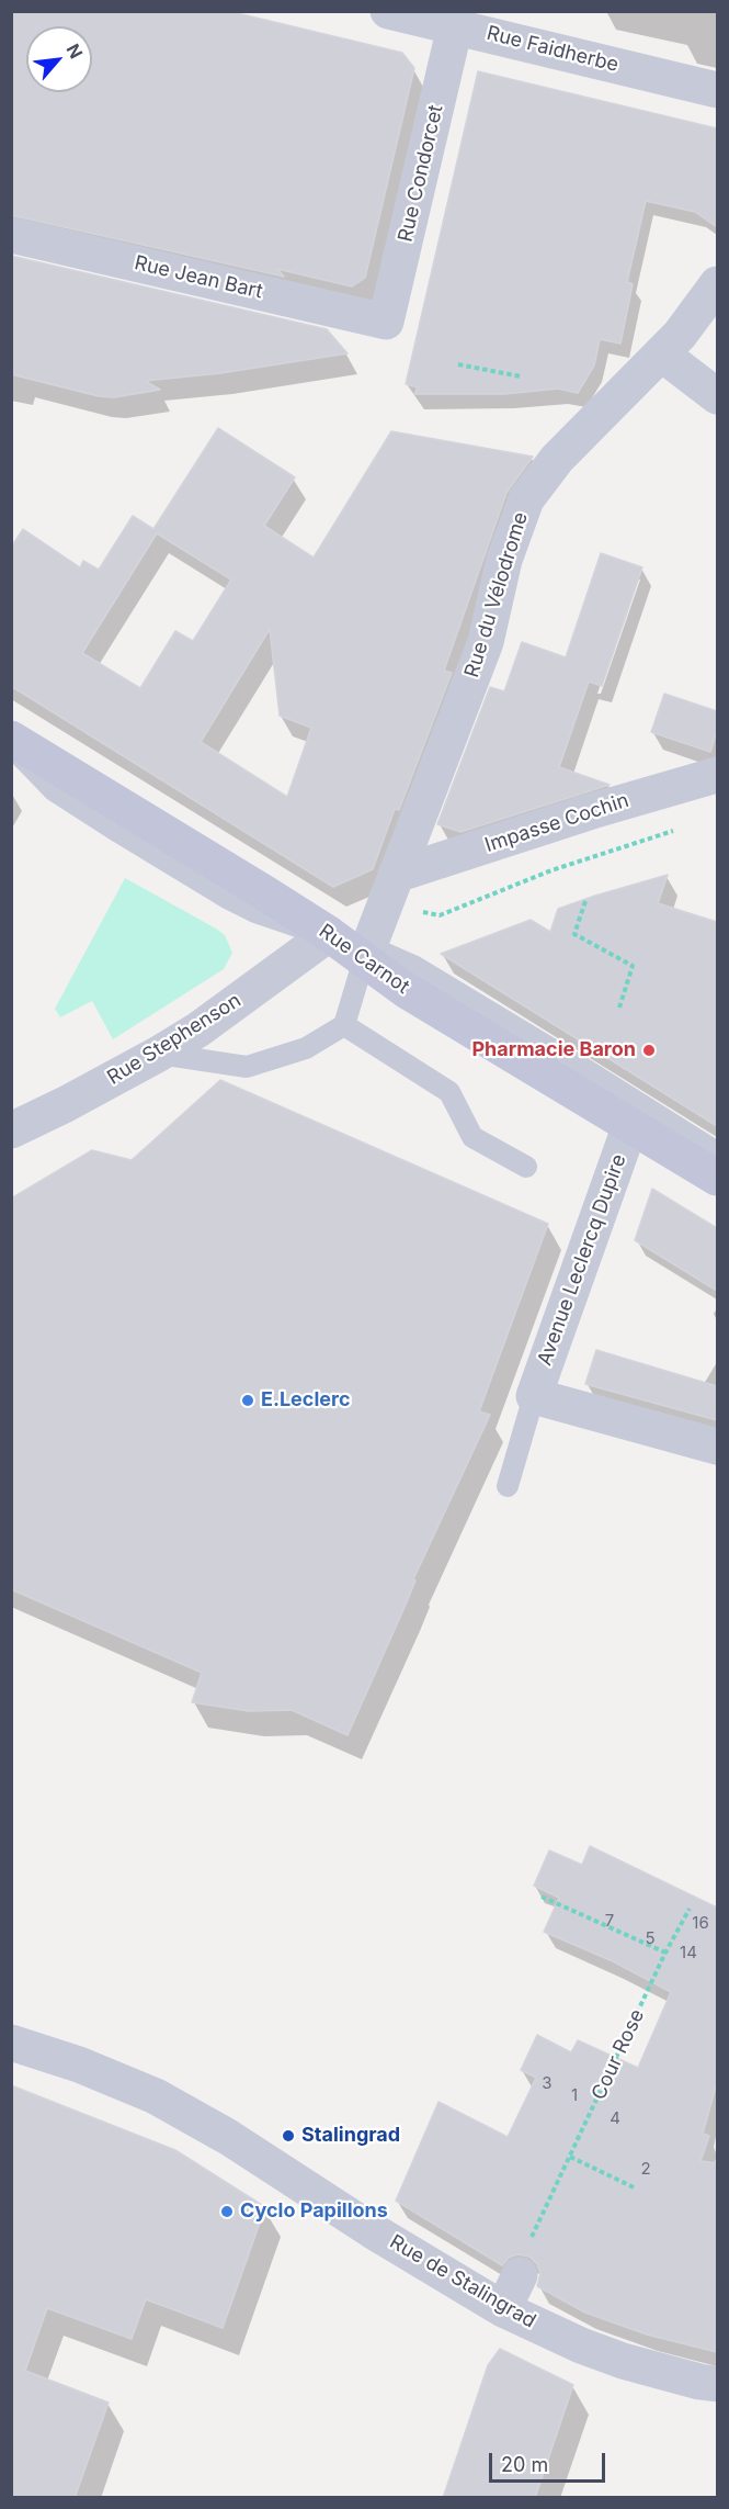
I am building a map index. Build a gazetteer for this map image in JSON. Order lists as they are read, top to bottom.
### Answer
{
  "streets": {
    "main road": ["Rue Carnot"],
    "street": [
      "Rue Faidherbe",
      "Rue Condorcet",
      "Rue Jean Bart",
      "Rue du Vélodrome",
      "Impasse Cochin",
      "Rue Stephenson",
      "Avenue Leclercq Dupire",
      "Rue de Stalingrad"
    ],
    "path": ["Cour Rose"]
  },
  "crossings": [
    ["Rue Faidherbe", "Rue Condorcet"],
    ["Rue Condorcet", "Rue Jean Bart"],
    ["Rue du Vélodrome", "Impasse Cochin"],
    ["Rue du Vélodrome", "Rue Carnot"],
    ["Rue Carnot", "Rue Stephenson"],
    ["Rue Carnot", "Avenue Leclercq Dupire"]
  ],
  "places": [
    "Pharmacie Baron",
    "E.Leclerc",
    "Stalingrad",
    "Cyclo Papillons"
  ],
  "house_numbers": [
    "7",
    "16",
    "5",
    "14",
    "3",
    "1",
    "4",
    "2"
  ],
  "scale_bar": "20 m",
  "north": "top right"
}
